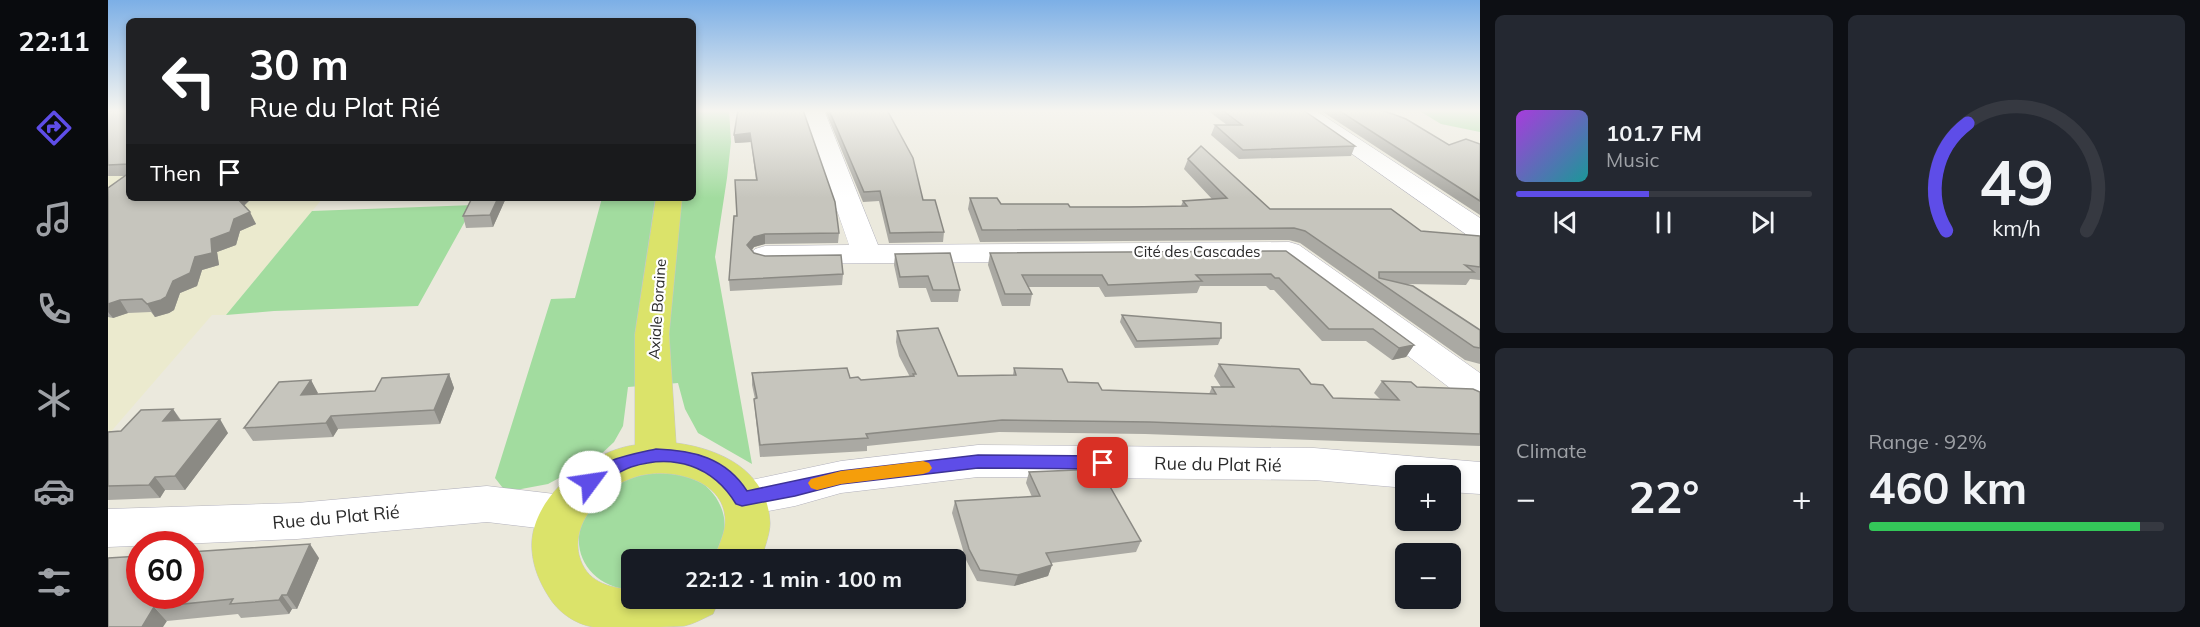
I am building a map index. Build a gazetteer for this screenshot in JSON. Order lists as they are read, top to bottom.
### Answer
{
  "streets": {
    "main road": ["Axiale Boraine"],
    "street": ["Cité des Cascades", "Rue du Plat Rié"]
  },
  "page": {
    "tabs": "22:11",
    "turn": ["30 m", "Rue du Plat Rié"],
    "song": ["101.7 FM", "Music"],
    "then": "Then",
    "tile": [
      "Climate",
      ["Range · 92%", "460 km"]
    ],
    "map_buttons": ["+", "−"],
    "heat": ["−", "22°", "+"],
    "limit": "60",
    "trip": "22:12 · 1 min · 100 m",
    "gauge": ["49", "km/h"]
  }
}
